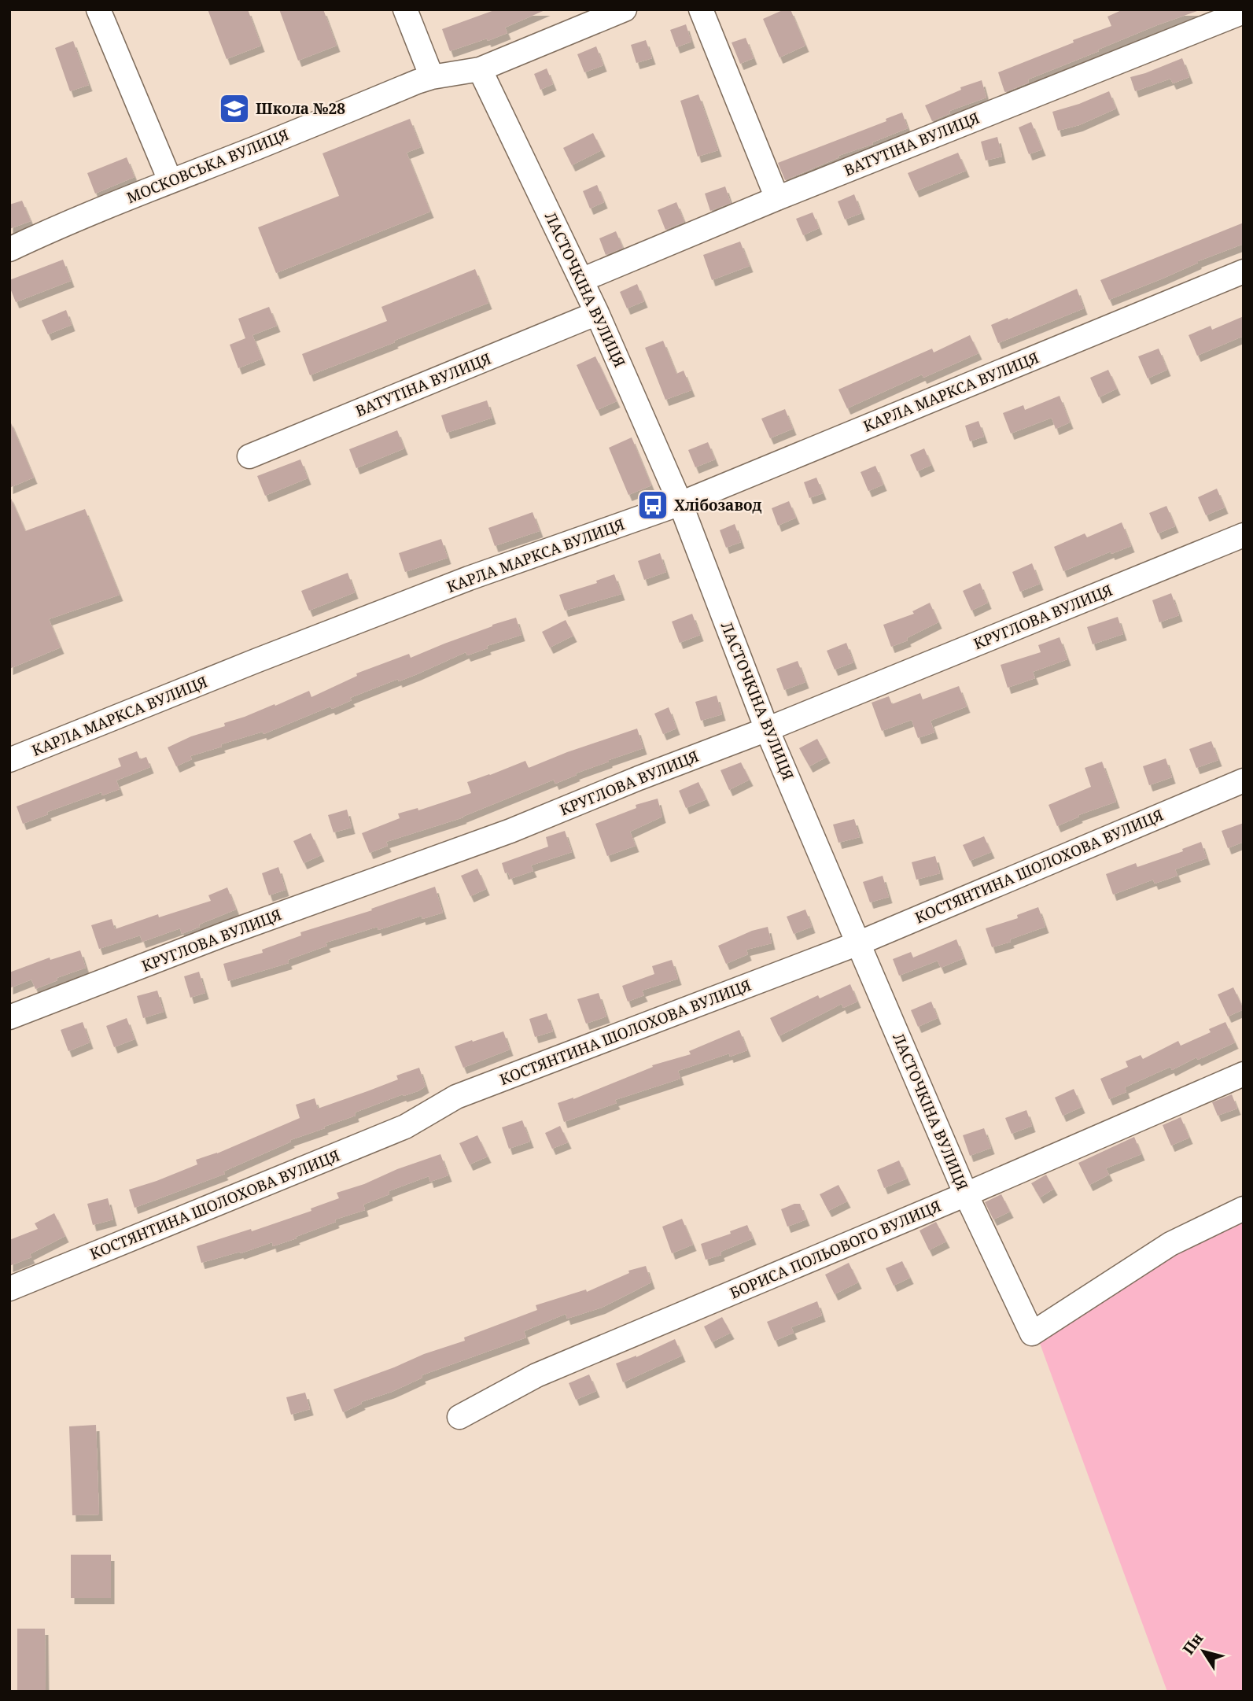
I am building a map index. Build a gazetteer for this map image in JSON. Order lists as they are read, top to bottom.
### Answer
{
  "streets": {
    "street": [
      "ВАТУТІНА ВУЛИЦЯ",
      "МОСКОВСЬКА ВУЛИЦЯ",
      "ЛАСТОЧКІНА ВУЛИЦЯ",
      "КАРЛА МАРКСА ВУЛИЦЯ",
      "КРУГЛОВА ВУЛИЦЯ",
      "КОСТЯНТИНА ШОЛОХОВА ВУЛИЦЯ",
      "БОРИСА ПОЛЬОВОГО ВУЛИЦЯ"
    ]
  },
  "crossings": [
    ["ВАТУТІНА ВУЛИЦЯ", "ЛАСТОЧКІНА ВУЛИЦЯ"],
    ["МОСКОВСЬКА ВУЛИЦЯ", "ЛАСТОЧКІНА ВУЛИЦЯ"],
    ["ЛАСТОЧКІНА ВУЛИЦЯ", "КАРЛА МАРКСА ВУЛИЦЯ"],
    ["ЛАСТОЧКІНА ВУЛИЦЯ", "КРУГЛОВА ВУЛИЦЯ"],
    ["ЛАСТОЧКІНА ВУЛИЦЯ", "КОСТЯНТИНА ШОЛОХОВА ВУЛИЦЯ"],
    ["ЛАСТОЧКІНА ВУЛИЦЯ", "БОРИСА ПОЛЬОВОГО ВУЛИЦЯ"]
  ],
  "places": {
    "school or university": ["Школа №28"],
    "bus stop": ["Хлібозавод"]
  },
  "north": "top left"
}
